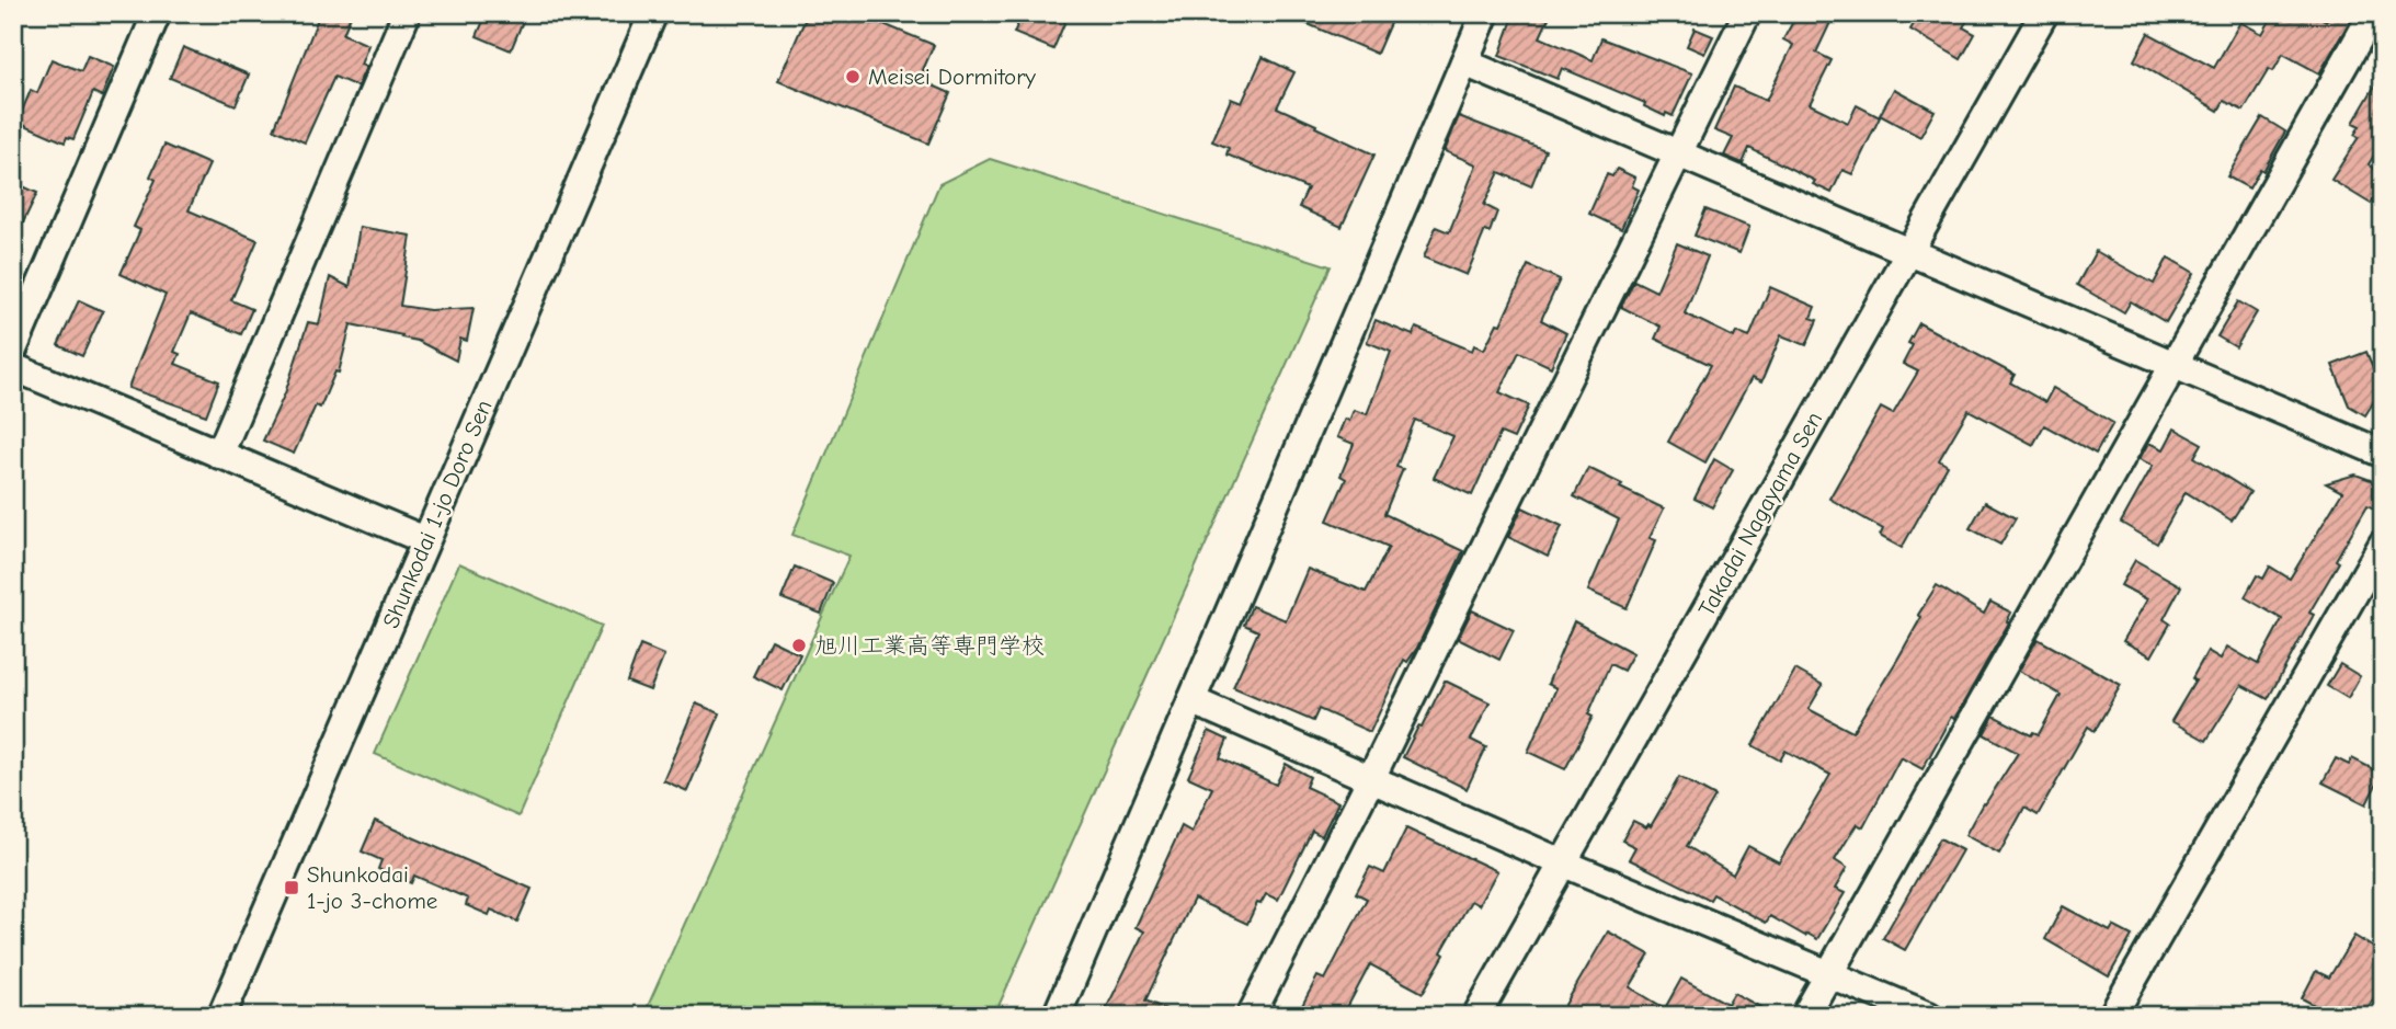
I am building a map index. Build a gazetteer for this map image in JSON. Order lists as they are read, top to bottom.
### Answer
{
  "streets": {
    "street": ["Shunkodai 1-jo Doro Sen", "Takadai Nagayama Sen"]
  },
  "places": {
    "other": ["Meisei Dormitory", "旭川工業高等専門学校"],
    "transit": ["Shunkodai 1-jo 3-chome"]
  }
}
